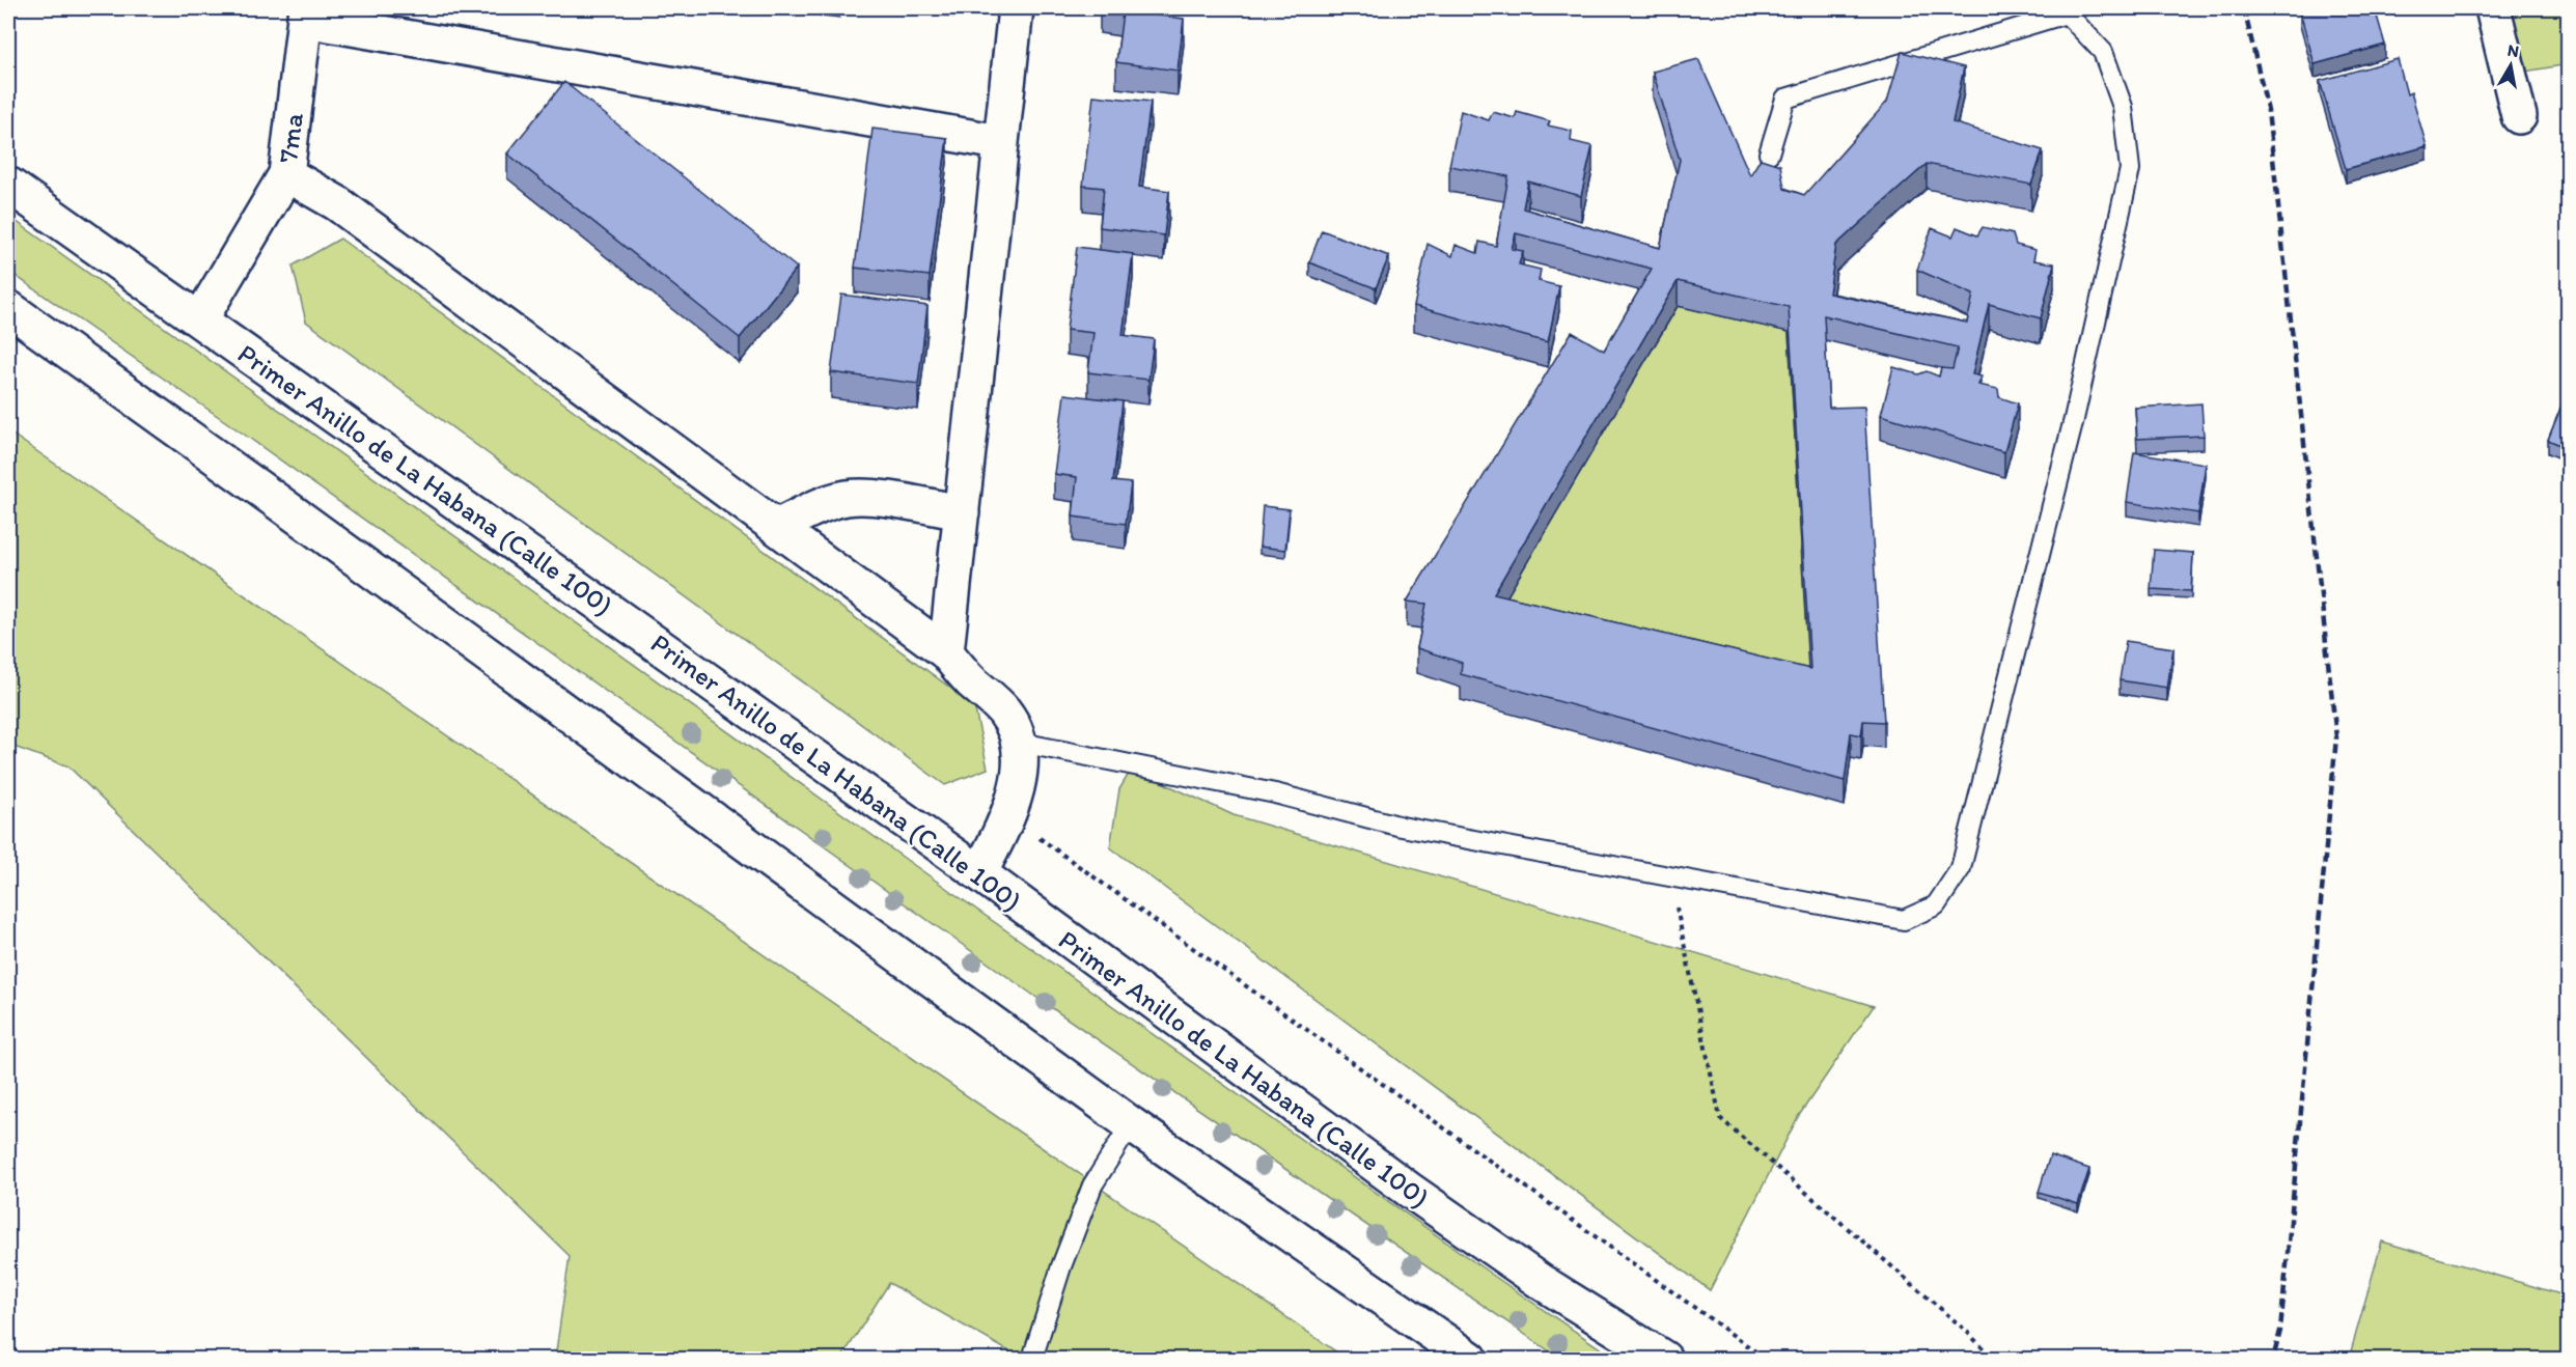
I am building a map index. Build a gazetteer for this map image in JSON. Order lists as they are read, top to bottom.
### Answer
{
  "streets": {
    "main road": ["7ma", "Primer Anillo de La Habana (Calle 100)"]
  },
  "crossings": [
    ["7ma", "Primer Anillo de La Habana (Calle 100)"]
  ],
  "north": "top"
}
